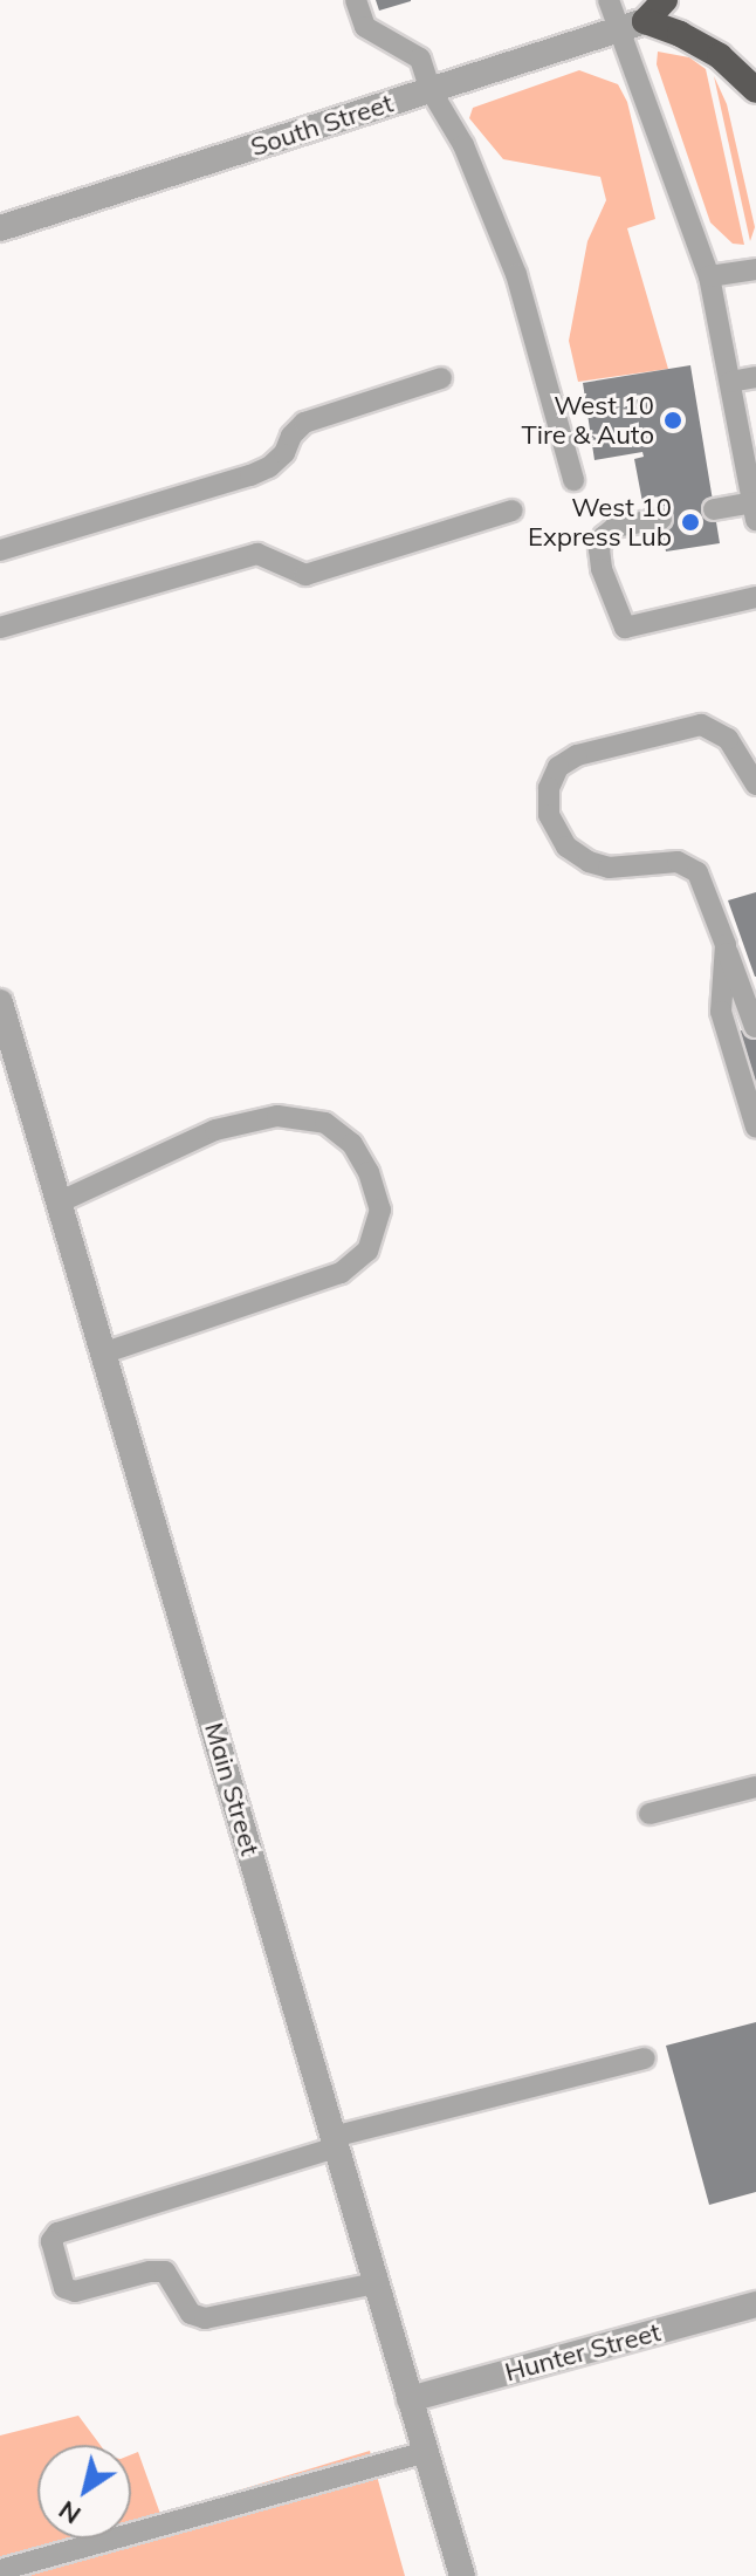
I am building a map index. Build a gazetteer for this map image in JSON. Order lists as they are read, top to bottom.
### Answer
{
  "streets": {
    "street": ["South Street", "Main Street", "Hunter Street"]
  },
  "crossings": [
    ["Main Street", "Hunter Street"]
  ],
  "places": ["West 10 Tire & Auto", "West 10 Express Lub"],
  "north": "bottom left"
}
